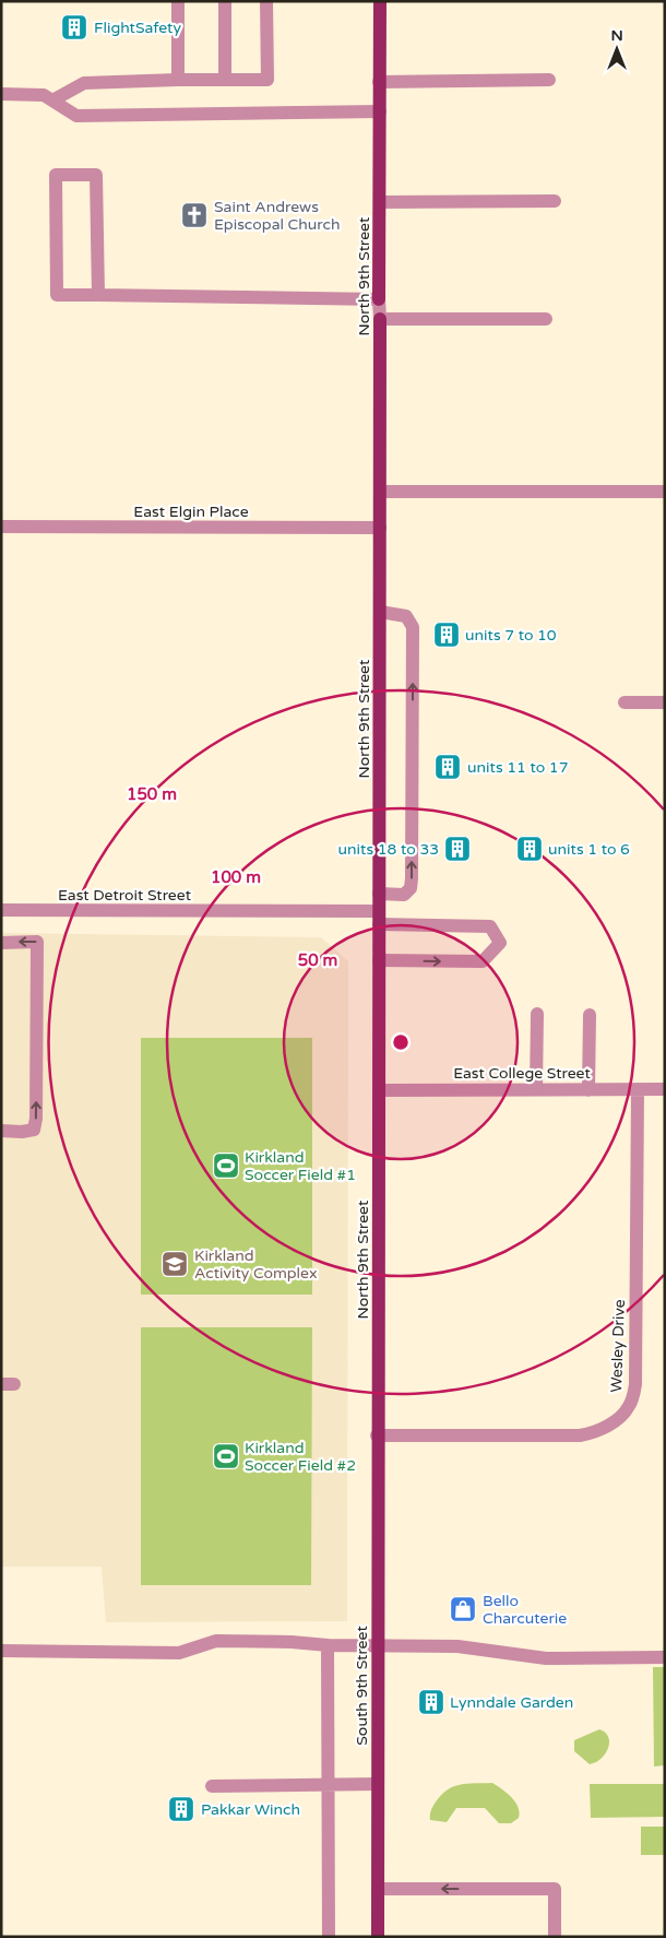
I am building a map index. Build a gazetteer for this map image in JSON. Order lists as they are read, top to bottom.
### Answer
{
  "streets": {
    "main road": ["North 9th Street", "South 9th Street"],
    "street": [
      "East Elgin Place",
      "East Detroit Street",
      "East College Street",
      "Wesley Drive"
    ]
  },
  "crossings": [
    ["North 9th Street", "East Elgin Place"],
    ["North 9th Street", "East Detroit Street"],
    ["North 9th Street", "East College Street"],
    ["North 9th Street", "Wesley Drive"],
    ["North 9th Street", "South 9th Street"],
    ["East College Street", "Wesley Drive"],
    ["Wesley Drive", "South 9th Street"]
  ],
  "places": {
    "building": [
      "FlightSafety",
      "units 7 to 10",
      "units 11 to 17",
      "units 18 to 33",
      "units 1 to 6",
      "Lynndale Garden",
      "Pakkar Winch"
    ],
    "church": ["Saint Andrews Episcopal Church"],
    "sports": ["Kirkland Soccer Field #1", "Kirkland Soccer Field #2"],
    "school or university": ["Kirkland Activity Complex"],
    "shop": ["Bello Charcuterie"]
  },
  "north": "top",
  "rings": ["150 m", "100 m", "50 m"]
}
